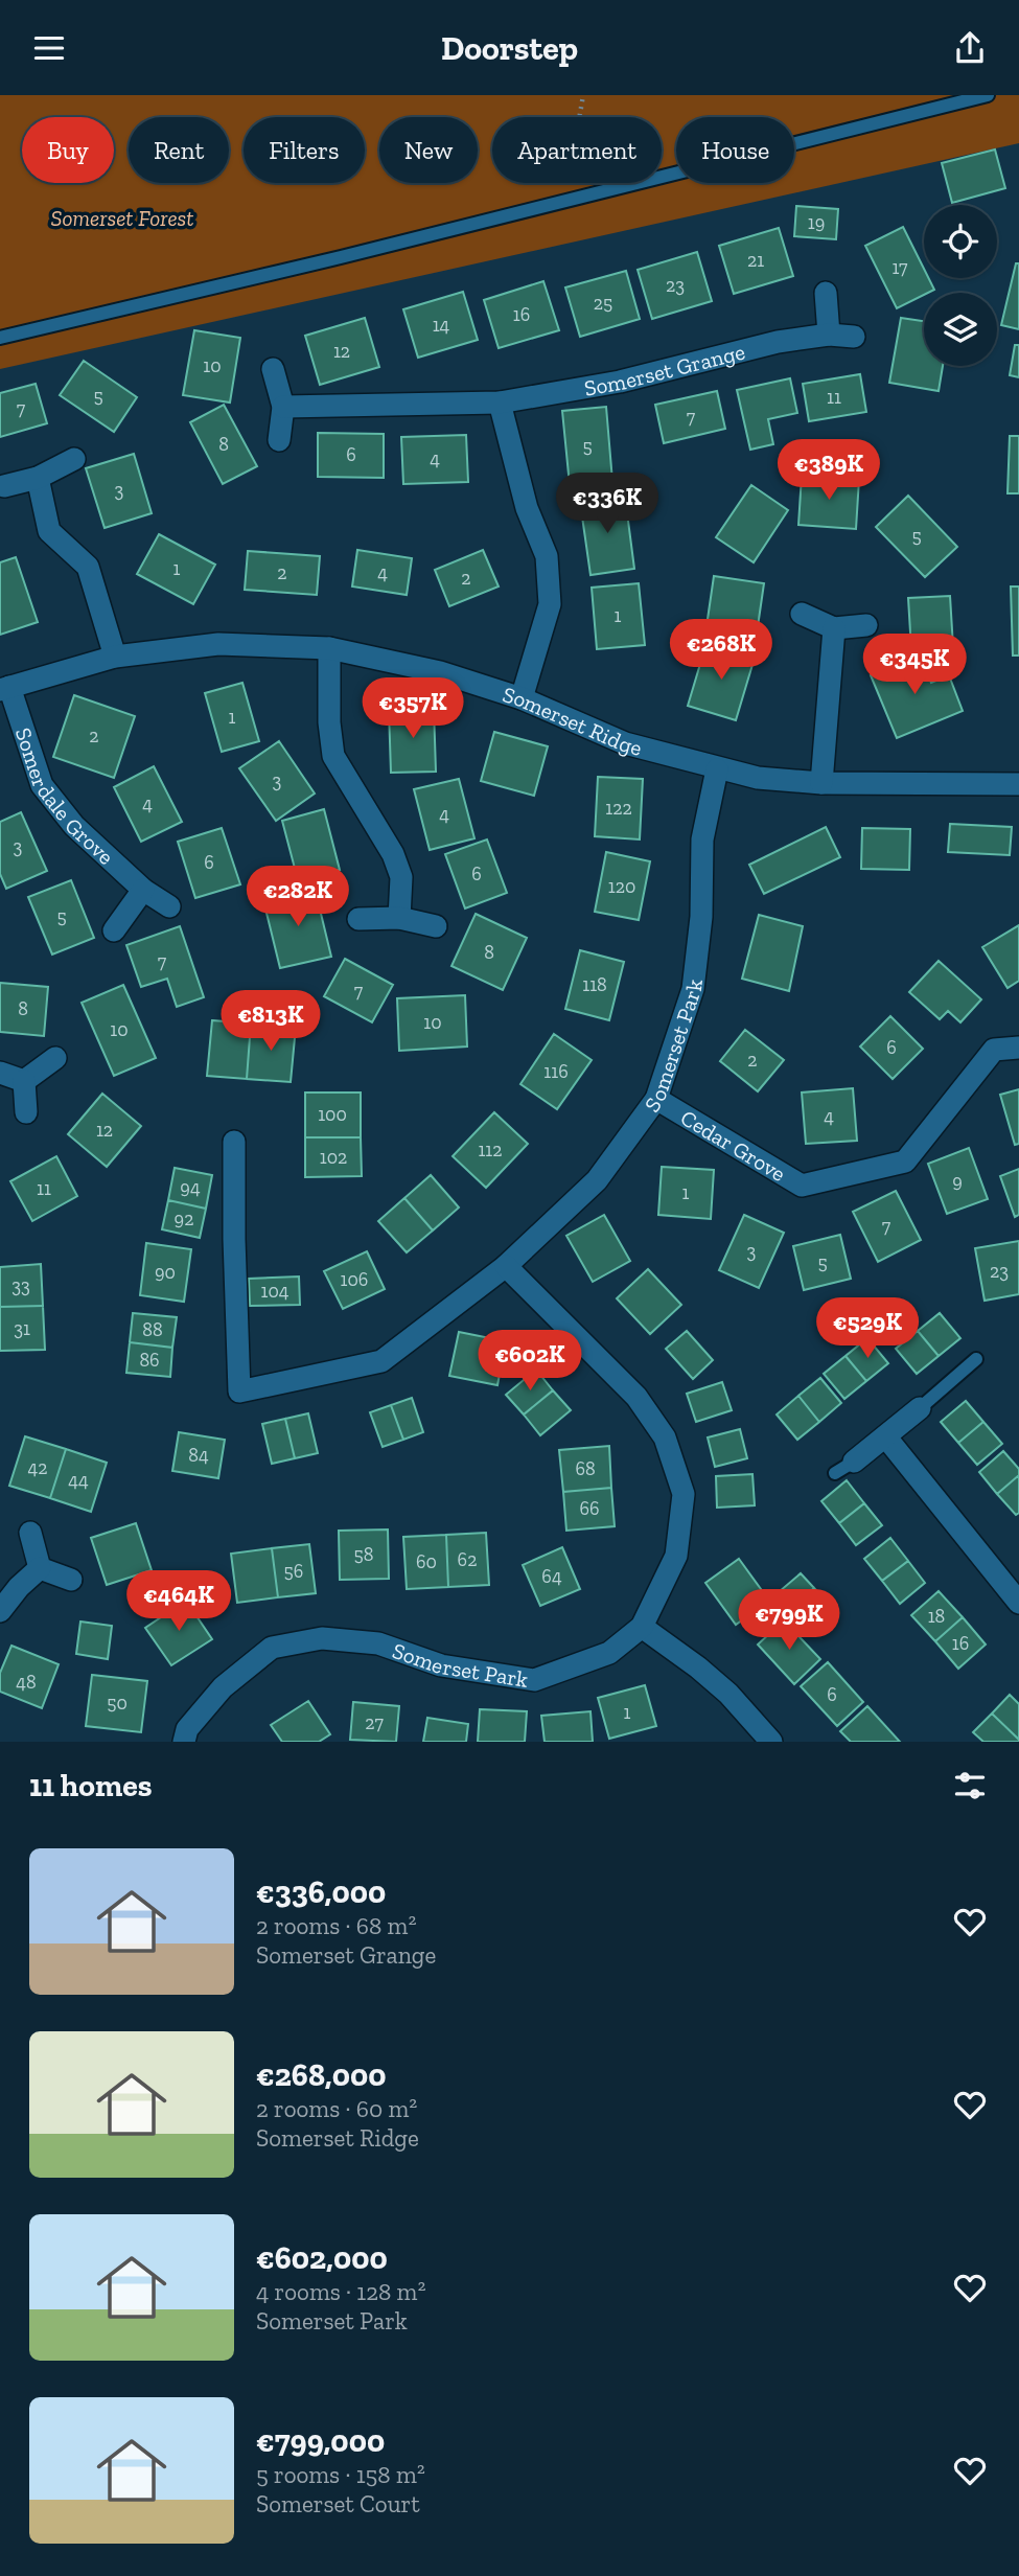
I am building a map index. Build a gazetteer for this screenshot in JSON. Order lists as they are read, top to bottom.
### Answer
{
  "streets": {
    "street": [
      "Somerset Grange",
      "Somerset Ridge",
      "Somerdale Grove",
      "Somerset Park",
      "Cedar Grove"
    ]
  },
  "crossings": [
    ["Somerset Ridge", "Somerdale Grove"],
    ["Somerset Ridge", "Somerset Park"],
    ["Somerset Park", "Cedar Grove"]
  ],
  "parks": ["Somerset Forest"],
  "house_numbers": [
    "19",
    "21",
    "17",
    "23",
    "25",
    "16",
    "14",
    "12",
    "10",
    "5",
    "11",
    "7",
    "7",
    "8",
    "5",
    "6",
    "4",
    "3",
    "5",
    "1",
    "2",
    "4",
    "2",
    "1",
    "1",
    "2",
    "3",
    "4",
    "122",
    "4",
    "3",
    "6",
    "6",
    "120",
    "5",
    "8",
    "7",
    "118",
    "7",
    "8",
    "10",
    "10",
    "6",
    "2",
    "116",
    "100",
    "4",
    "12",
    "112",
    "102",
    "9",
    "94",
    "11",
    "1",
    "92",
    "7",
    "3",
    "5",
    "23",
    "90",
    "106",
    "33",
    "104",
    "31",
    "88",
    "86",
    "84",
    "42",
    "68",
    "44",
    "66",
    "58",
    "62",
    "60",
    "56",
    "64",
    "18",
    "16",
    "48",
    "6",
    "50",
    "1",
    "27"
  ],
  "page": {
    "header": "Doorstep",
    "chip": [
      "Buy",
      "Rent",
      "Filters",
      "New",
      "Apartment",
      "House"
    ],
    "price": [
      "€389K",
      "€336K",
      "€268K",
      "€345K",
      "€357K",
      "€282K",
      "€813K",
      "€529K",
      "€602K",
      "€464K",
      "€799K"
    ],
    "heading": "11 homes",
    "list": [
      {
        "name": "€336,000",
        "note": "2 rooms · 68 m² · Somerset Grange"
      },
      {
        "name": "€268,000",
        "note": "2 rooms · 60 m² · Somerset Ridge"
      },
      {
        "name": "€602,000",
        "note": "4 rooms · 128 m² · Somerset Park"
      },
      {
        "name": "€799,000",
        "note": "5 rooms · 158 m² · Somerset Court"
      }
    ]
  }
}
